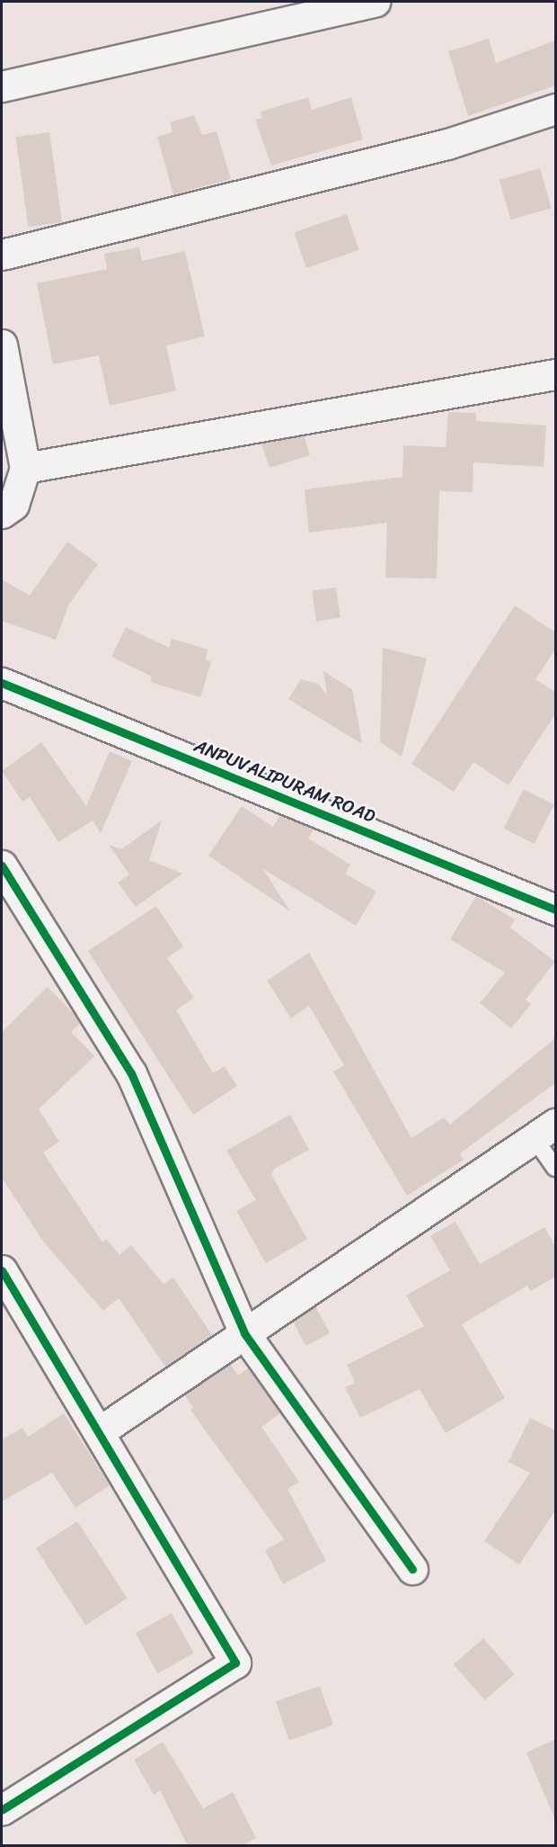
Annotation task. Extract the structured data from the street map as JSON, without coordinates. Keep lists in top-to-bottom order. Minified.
{"streets":{"street":["ANPUVALIPURAM ROAD"]}}
